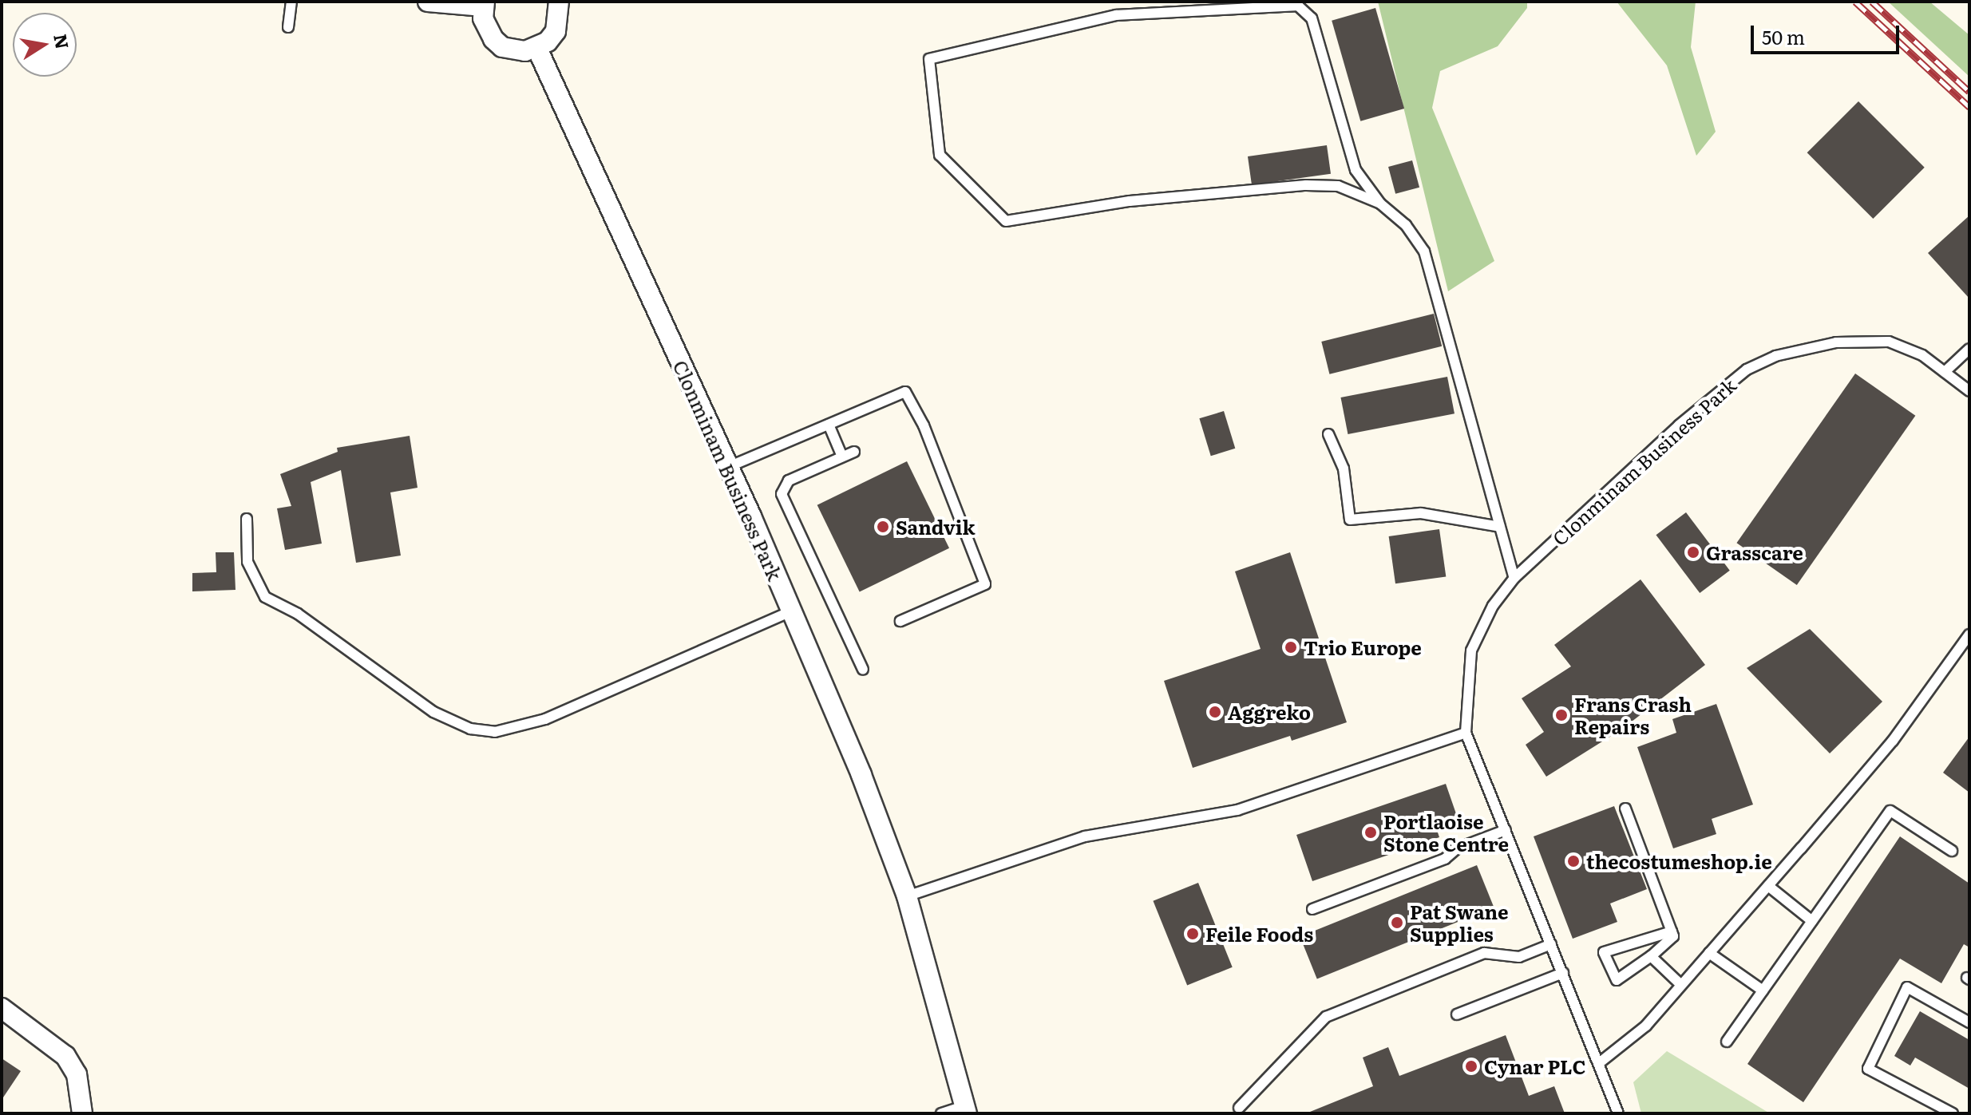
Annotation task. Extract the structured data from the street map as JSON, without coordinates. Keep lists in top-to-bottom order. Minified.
{"streets":{"street":["Clonminam Business Park"]},"places":["Sandvik","Grasscare","Trio Europe","Aggreko","Frans Crash Repairs","Portlaoise Stone Centre","thecostumeshop.ie","Pat Swane Supplies","Feile Foods","Cynar PLC"],"scale_bar":"50 m","north":"right"}
